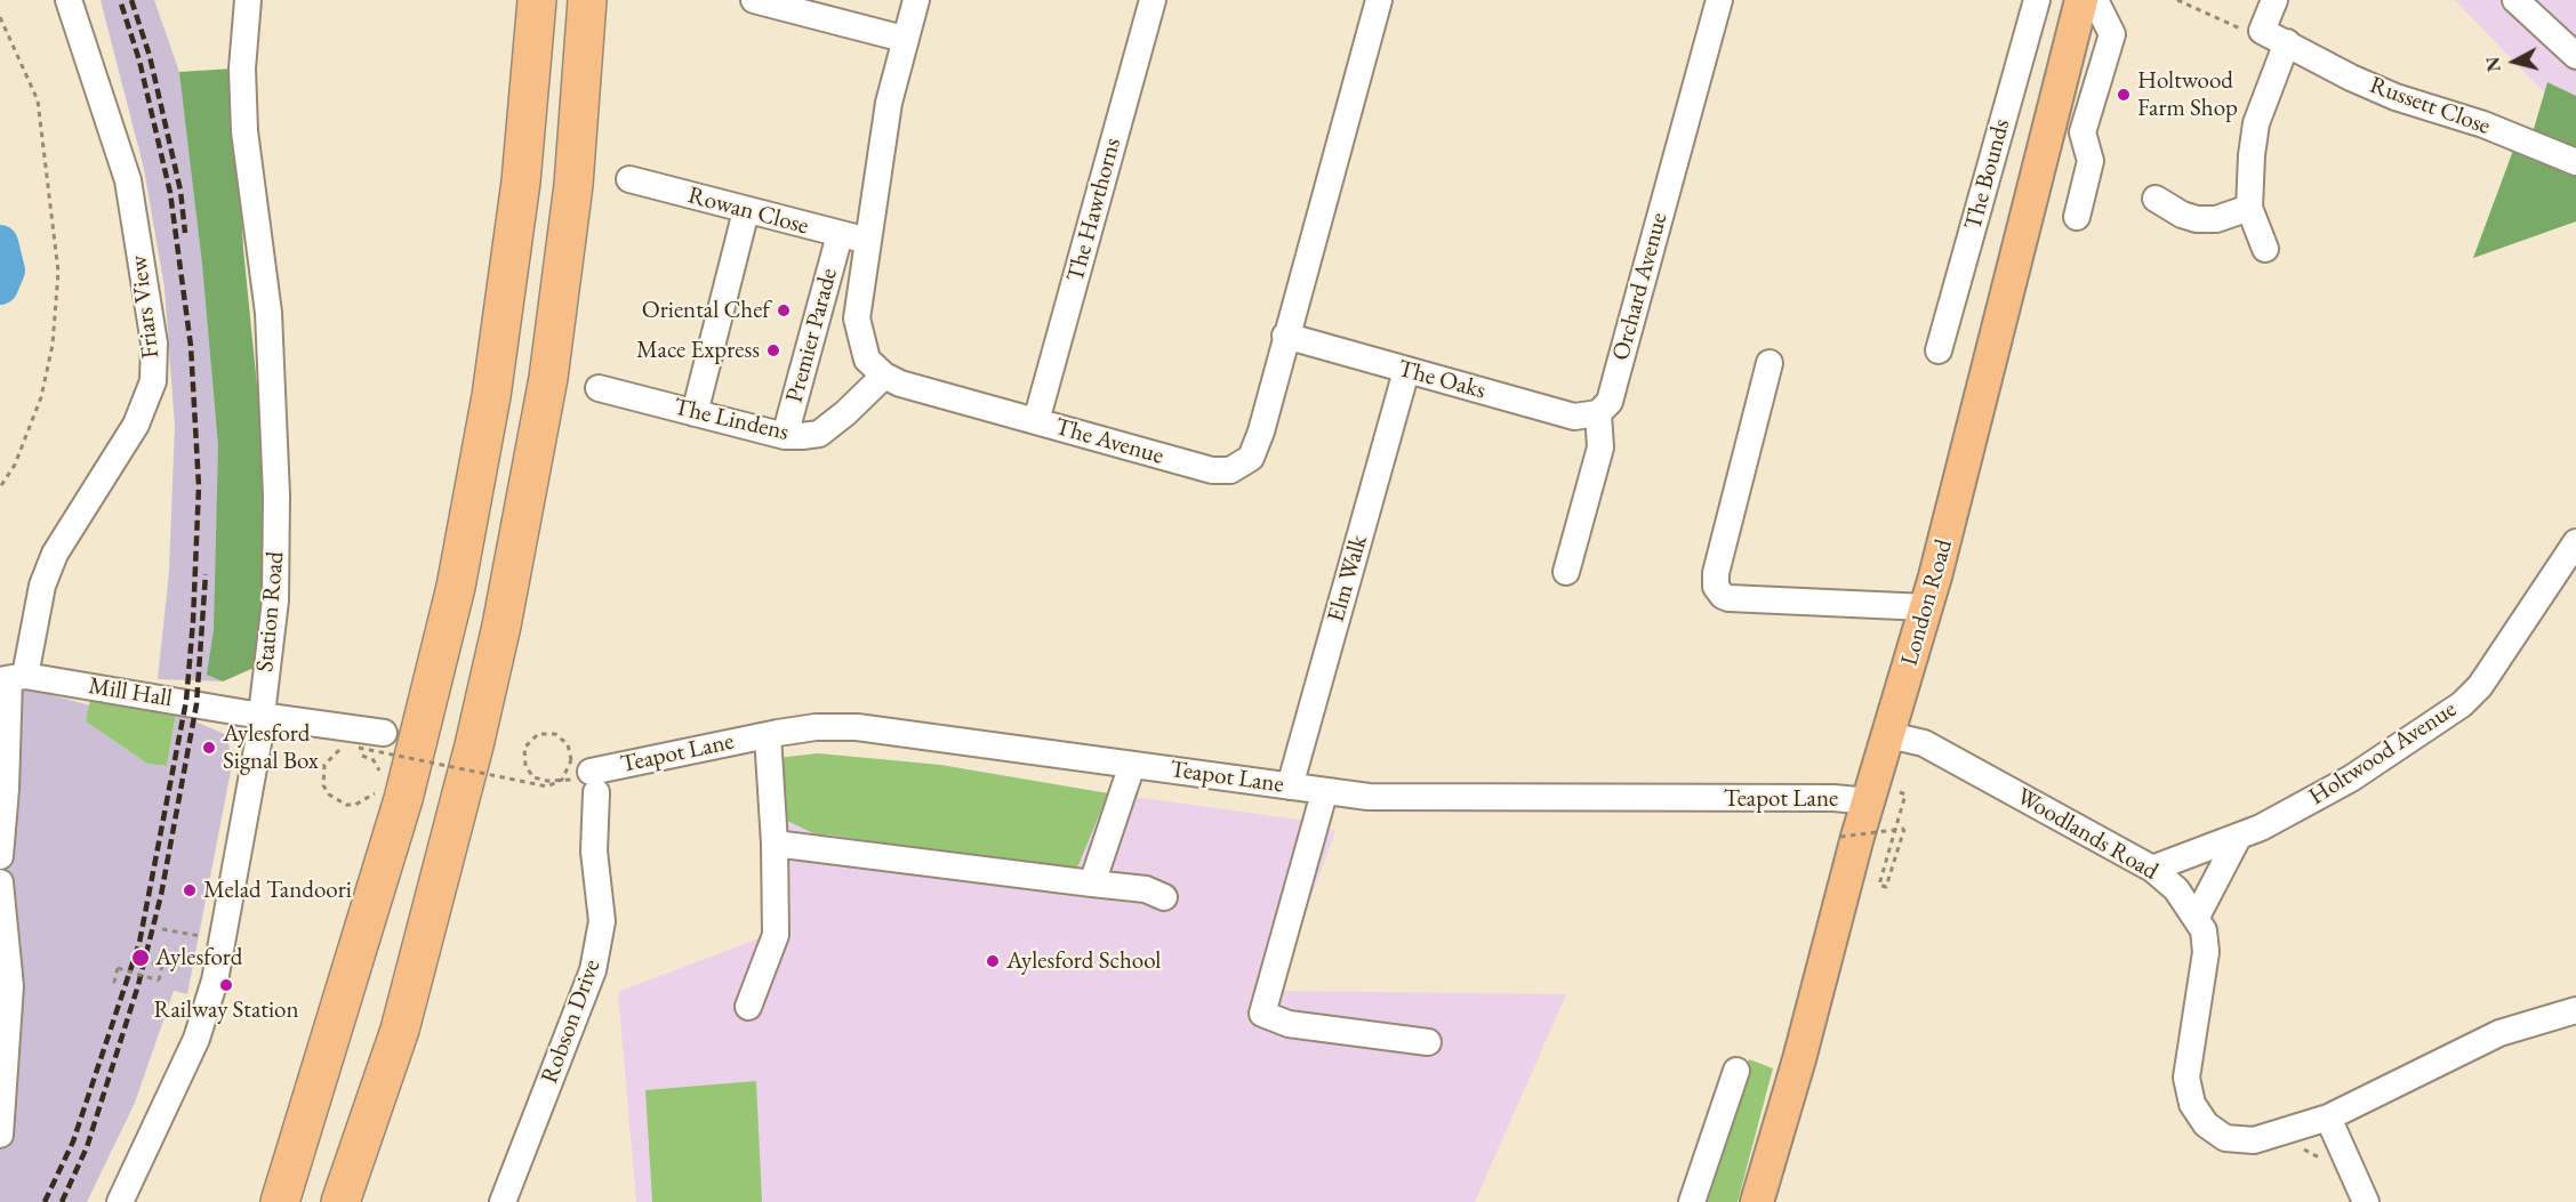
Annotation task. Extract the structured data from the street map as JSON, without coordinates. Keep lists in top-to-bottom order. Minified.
{"streets":{"main road":["London Road"],"street":["Russett Close","The Bounds","The Hawthorns","Rowan Close","Orchard Avenue","Friars View","Premier Parade","The Oaks","The Lindens","The Avenue","Elm Walk","Station Road","Mill Hall","Teapot Lane","Holtwood Avenue","Woodlands Road","Robson Drive"]},"crossings":[["The Hawthorns","The Avenue"],["Rowan Close","Premier Parade"],["Orchard Avenue","The Oaks"],["Friars View","Mill Hall"],["Premier Parade","The Lindens"],["The Oaks","The Avenue"],["The Oaks","Elm Walk"],["The Lindens","The Avenue"],["Elm Walk","Teapot Lane"],["London Road","Teapot Lane"],["London Road","Woodlands Road"],["Station Road","Mill Hall"],["Teapot Lane","Robson Drive"],["Holtwood Avenue","Woodlands Road"]],"places":["Holtwood Farm Shop","Oriental Chef","Mace Express","Aylesford Signal Box","Melad Tandoori","Aylesford","Aylesford School","Railway Station"],"north":"left"}
